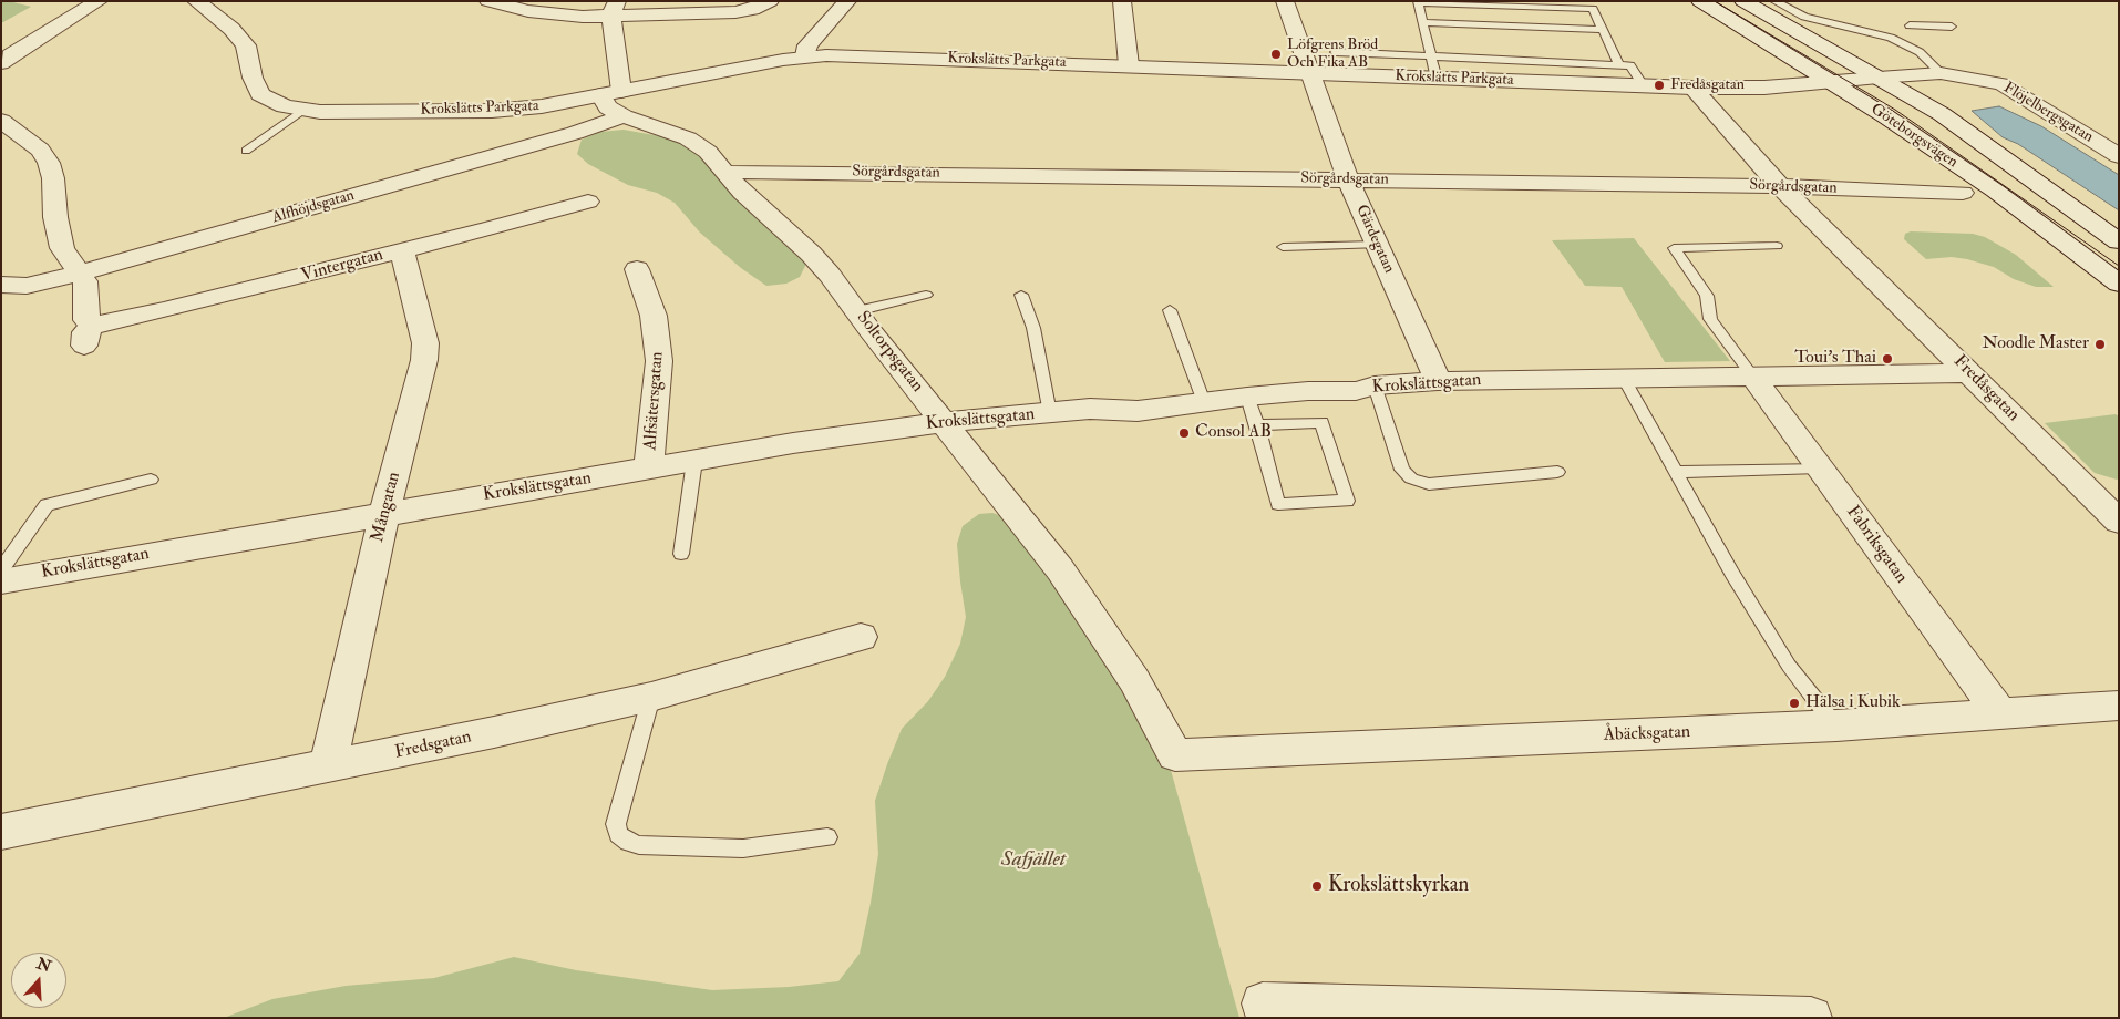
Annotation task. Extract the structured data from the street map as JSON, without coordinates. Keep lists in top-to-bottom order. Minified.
{"streets":{"street":["Krokslätts Parkgata","Flöjelbergsgatan","Göteborgsvägen","Sörgårdsgatan","Alfhöjdsgatan","Gärdegatan","Vintergatan","Soltorpsgatan","Krokslättsgatan","Fredåsgatan","Alfsätersgatan","Mångatan","Fabriksgatan","Åbäcksgatan","Fredsgatan"]},"crossings":[["Krokslätts Parkgata","Flöjelbergsgatan"],["Krokslätts Parkgata","Göteborgsvägen"],["Krokslätts Parkgata","Alfhöjdsgatan"],["Krokslätts Parkgata","Gärdegatan"],["Krokslätts Parkgata","Soltorpsgatan"],["Krokslätts Parkgata","Fredåsgatan"],["Flöjelbergsgatan","Göteborgsvägen"],["Sörgårdsgatan","Gärdegatan"],["Sörgårdsgatan","Soltorpsgatan"],["Sörgårdsgatan","Fredåsgatan"],["Alfhöjdsgatan","Soltorpsgatan"],["Gärdegatan","Krokslättsgatan"],["Vintergatan","Mångatan"],["Soltorpsgatan","Krokslättsgatan"],["Soltorpsgatan","Åbäcksgatan"],["Krokslättsgatan","Fredåsgatan"],["Krokslättsgatan","Alfsätersgatan"],["Krokslättsgatan","Mångatan"],["Krokslättsgatan","Fabriksgatan"],["Mångatan","Fredsgatan"],["Fabriksgatan","Åbäcksgatan"]],"parks":["Safjället"],"places":["Löfgrens Bröd Och Fika AB","Fredåsgatan","Noodle Master","Toui's Thai","Consol AB","Hälsa i Kubik","Krokslättskyrkan"],"north":"top"}
